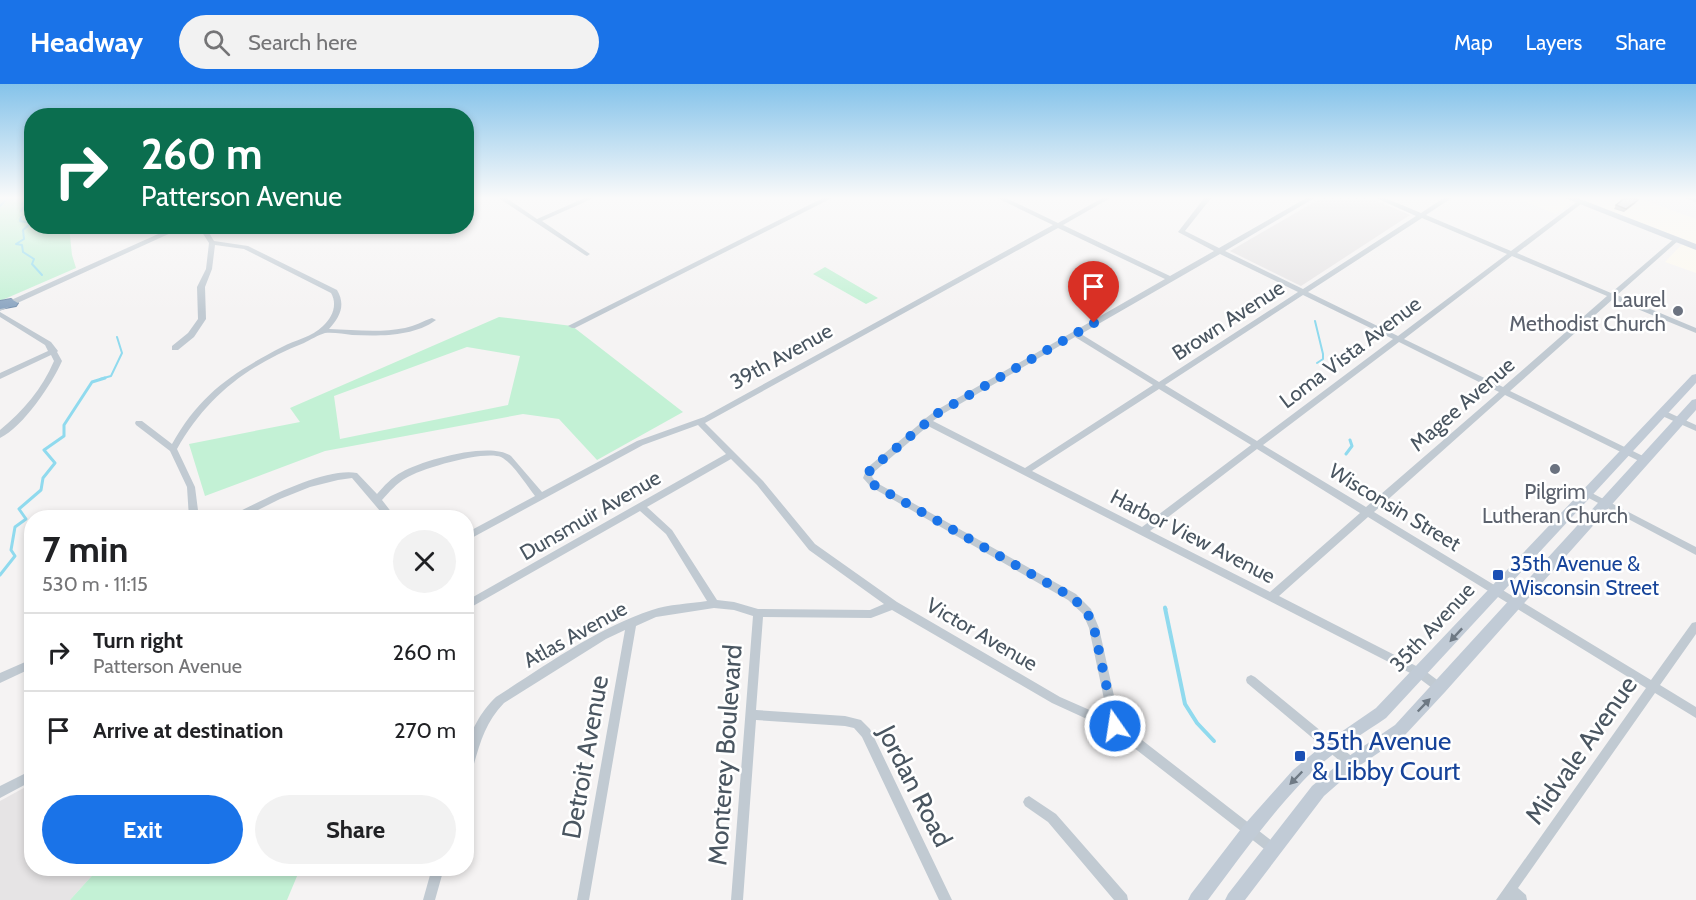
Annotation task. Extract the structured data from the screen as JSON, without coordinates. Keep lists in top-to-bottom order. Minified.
{"streets":{"main road":["35th Avenue"],"street":["Brown Avenue","Loma Vista Avenue","39th Avenue","Magee Avenue","Wisconsin Street","Dunsmuir Avenue","Harbor View Avenue","Atlas Avenue","Victor Avenue","Midvale Avenue","Monterey Boulevard","Detroit Avenue","Jordan Road"]},"crossings":[["Brown Avenue","Wisconsin Street"],["Brown Avenue","Harbor View Avenue"],["Loma Vista Avenue","Wisconsin Street"],["Loma Vista Avenue","Harbor View Avenue"],["39th Avenue","Victor Avenue"],["Magee Avenue","Wisconsin Street"],["Magee Avenue","Harbor View Avenue"],["Wisconsin Street","35th Avenue"],["Wisconsin Street","Midvale Avenue"],["Dunsmuir Avenue","Victor Avenue"],["Harbor View Avenue","35th Avenue"],["35th Avenue","Victor Avenue"],["Atlas Avenue","Victor Avenue"],["Atlas Avenue","Monterey Boulevard"],["Atlas Avenue","Detroit Avenue"],["Monterey Boulevard","Jordan Road"]],"places":{"other":["Laurel Methodist Church","Pilgrim Lutheran Church"],"transit":["35th Avenue & Wisconsin Street","35th Avenue & Libby Court"]},"page":{"header":"Headway","search":"Search here","nav":["Map","Layers","Share"],"turn":["260 m","Patterson Avenue"],"heading":["7 min","530 m · 11:15"],"list":[{"name":"Turn right","note":"Patterson Avenue","value":"260 m"},{"name":"Arrive at destination","value":"270 m"}],"buttons":["Exit","Share"]}}
